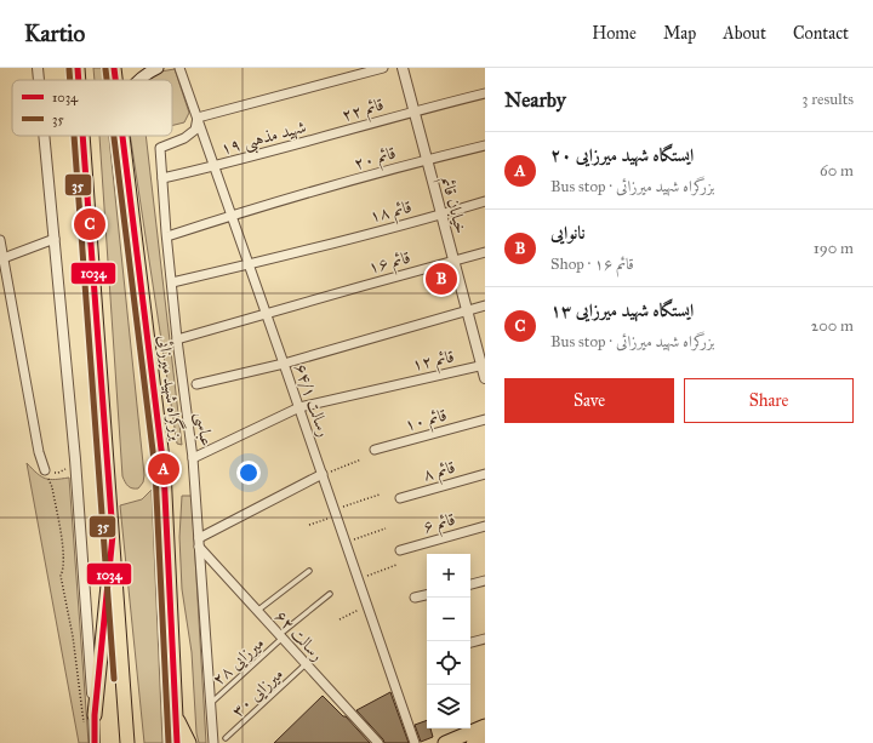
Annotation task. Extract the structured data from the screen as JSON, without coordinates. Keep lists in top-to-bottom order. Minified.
{"streets":{"highway":["بزرگراه شهید میرزائی"],"street":["قائم ۲۲","شهید مذهبی ۱۹","قائم ۲۰","خیابان قائم","قائم ۱۸","قائم ۱۶","قائم ۱۲","رسالت ۶۴/۱","قائم ۱۰","عباسی","قائم ۸","قائم ۶","رسالت ۶۲"],"lane":["میرزایی ۲۸","میرزایی ۳۰"]},"crossings":[["قائم ۲۲","شهید مذهبی ۱۹"],["قائم ۲۲","خیابان قائم"],["شهید مذهبی ۱۹","رسالت ۶۴/۱"],["شهید مذهبی ۱۹","عباسی"],["قائم ۲۰","خیابان قائم"],["قائم ۲۰","رسالت ۶۴/۱"],["خیابان قائم","قائم ۱۸"],["خیابان قائم","قائم ۱۶"],["خیابان قائم","قائم ۱۲"],["قائم ۱۸","رسالت ۶۴/۱"],["قائم ۱۸","عباسی"],["قائم ۱۶","رسالت ۶۴/۱"],["قائم ۱۶","عباسی"],["قائم ۱۲","رسالت ۶۴/۱"],["قائم ۱۲","عباسی"],["رسالت ۶۴/۱","عباسی"],["عباسی","رسالت ۶۲"],["عباسی","میرزایی ۲۸"],["رسالت ۶۲","میرزایی ۲۸"],["رسالت ۶۲","میرزایی ۳۰"]],"lines":["transit line 1034","transit line 35"],"legend":["1034","35"],"page":{"header":"Kartio","nav":["Home","Map","About","Contact"],"heading":["Nearby","3 results"],"list":[{"mark":"A","name":"ایستگاه شهید میرزایی ۲۰","note":"Bus stop · بزرگراه شهید میرزائی","value":"60 m"},{"mark":"B","name":"نانوایی","note":"Shop · قائم ۱۶","value":"190 m"},{"mark":"C","name":"ایستگاه شهید میرزایی ۱۳","note":"Bus stop · بزرگراه شهید میرزائی","value":"200 m"}],"pins":["C","B","A"],"buttons":["Save","Share"],"map_buttons":["+","−"]}}
